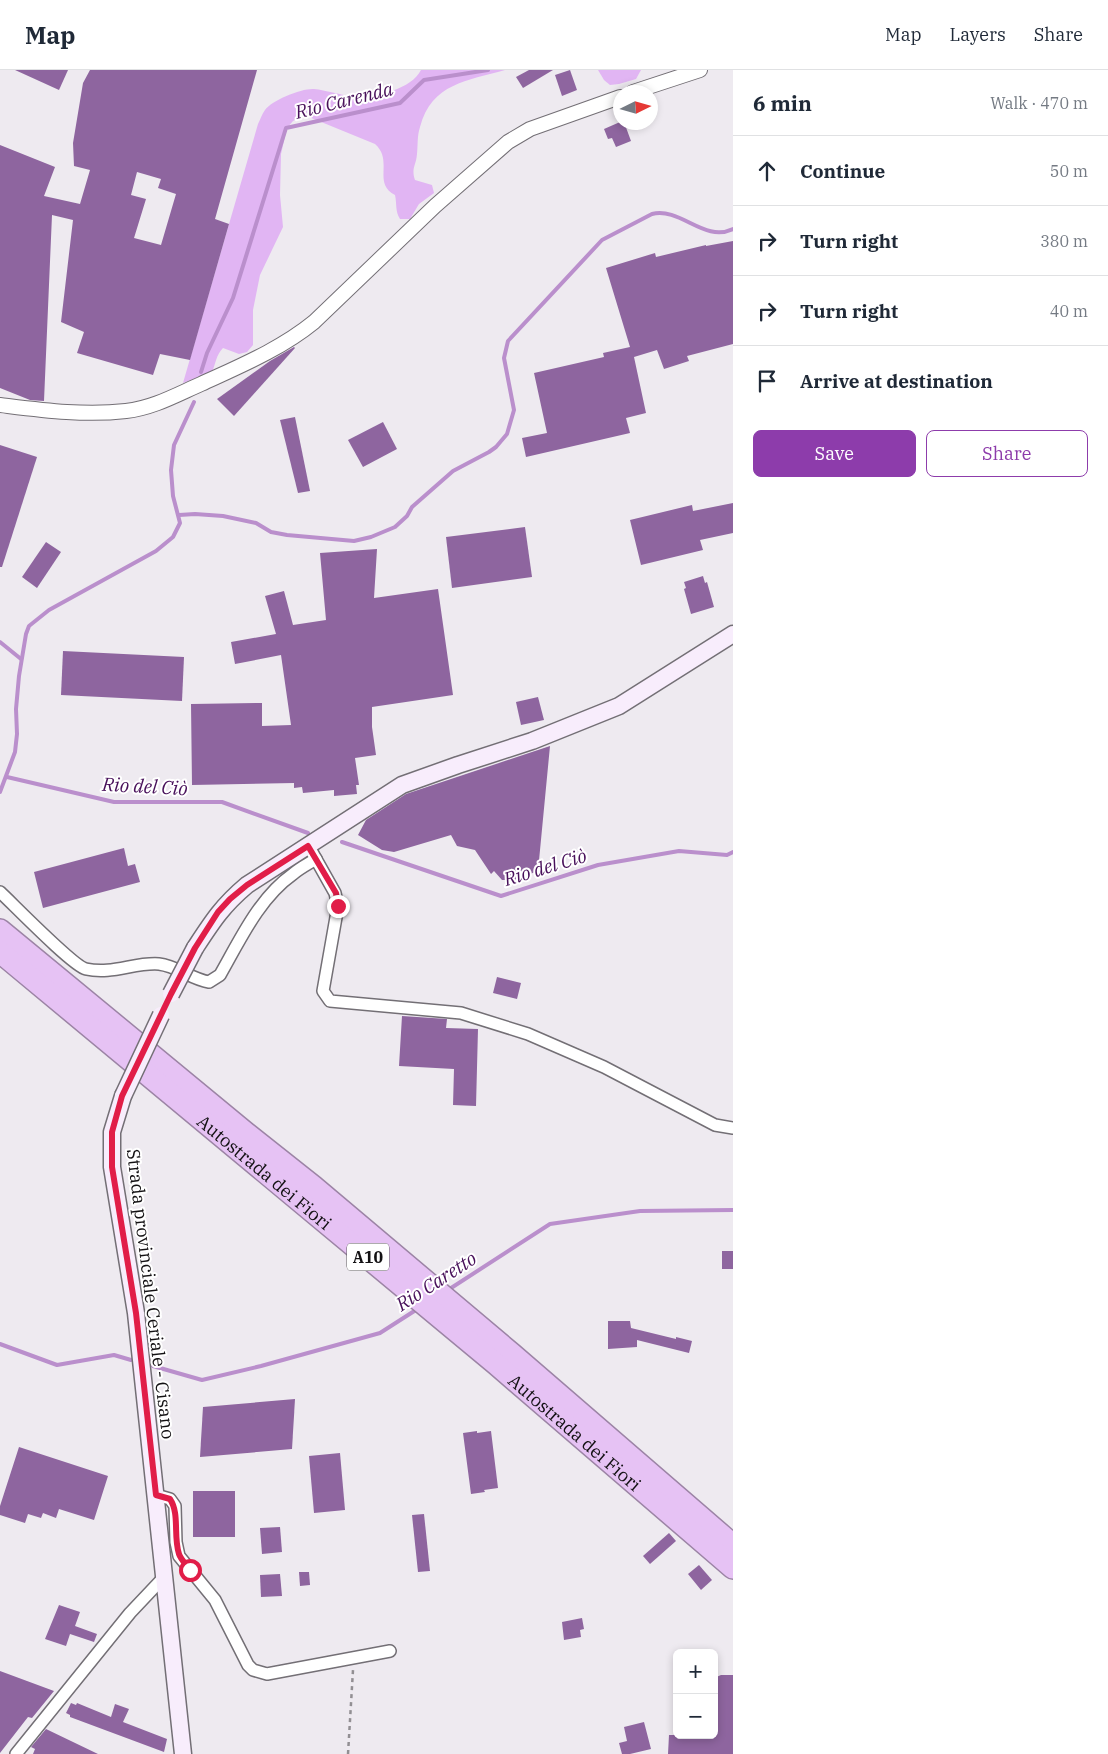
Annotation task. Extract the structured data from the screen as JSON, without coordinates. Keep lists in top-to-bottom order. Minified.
{"streets":{"highway":["Autostrada dei Fiori","A10"],"main road":["Strada provinciale Ceriale - Cisano"]},"water":["Rio Carenda","Rio del Ciò","Rio Caretto"],"north":"right","page":{"header":"Map","nav":["Map","Layers","Share"],"heading":["6 min","Walk · 470 m"],"list":[["Continue","50 m"],["Turn right","380 m"],["Turn right","40 m"],"Arrive at destination"],"buttons":["Save","Share"],"map_buttons":["+","−"]}}
